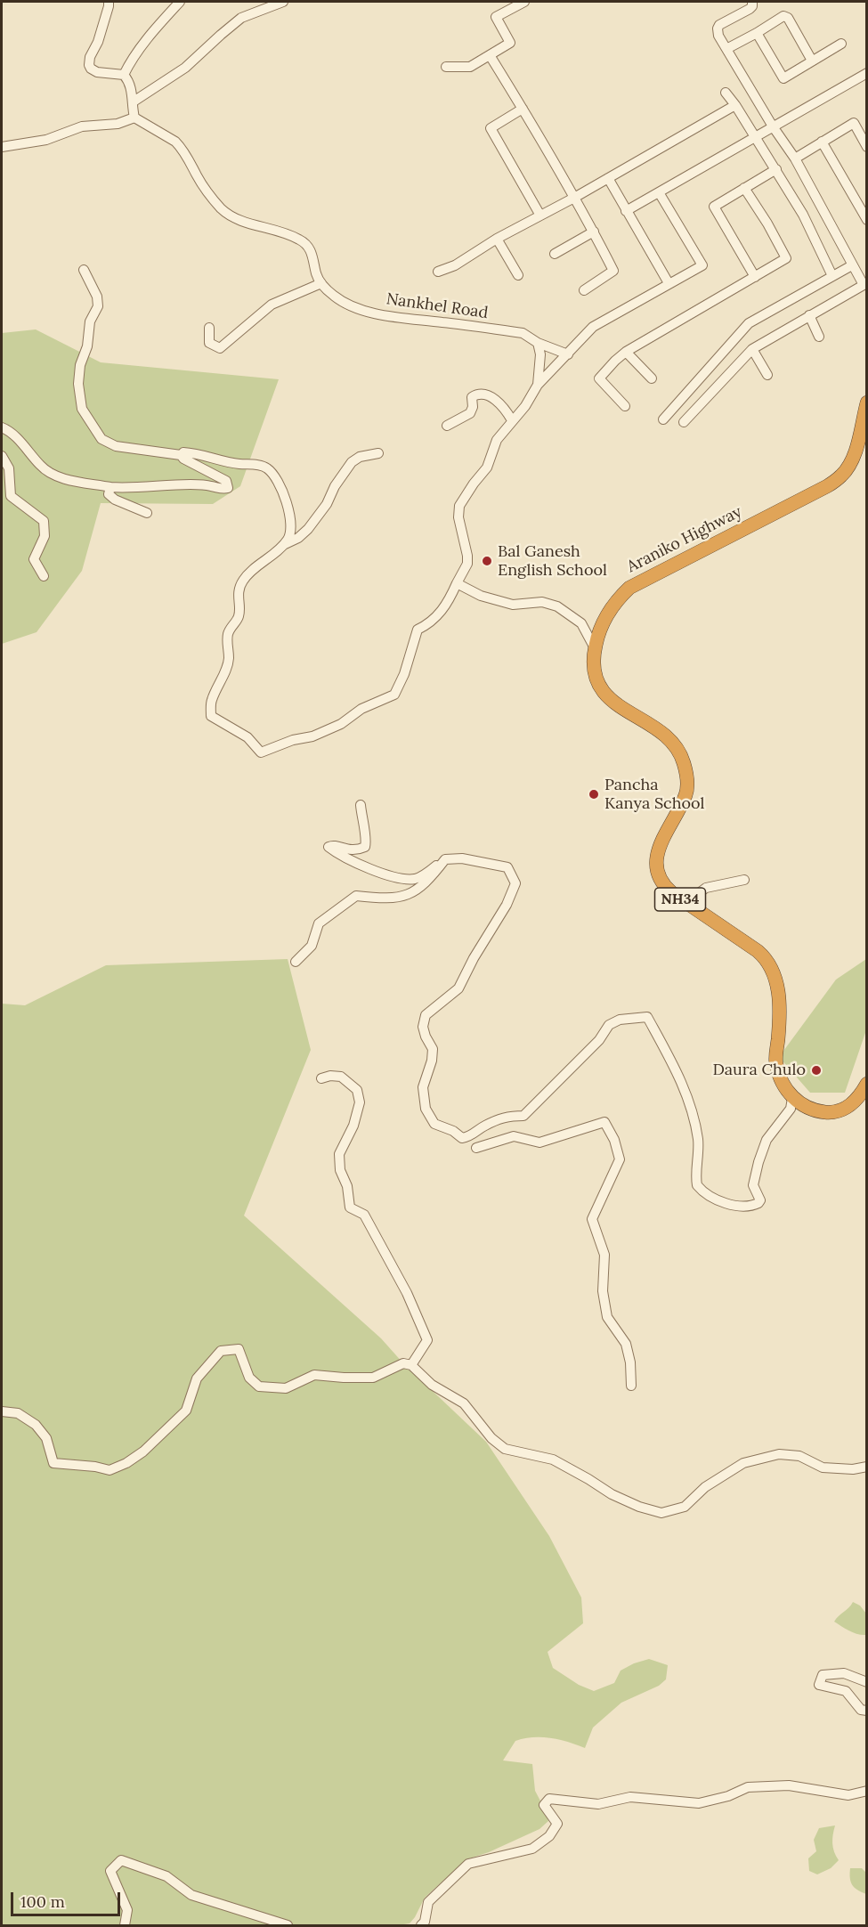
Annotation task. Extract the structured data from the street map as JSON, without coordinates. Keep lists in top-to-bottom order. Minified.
{"streets":{"highway":["Araniko Highway","NH34"],"street":["Nankhel Road"]},"places":["Bal Ganesh English School","Pancha Kanya School","Daura Chulo"],"scale_bar":"100 m"}
